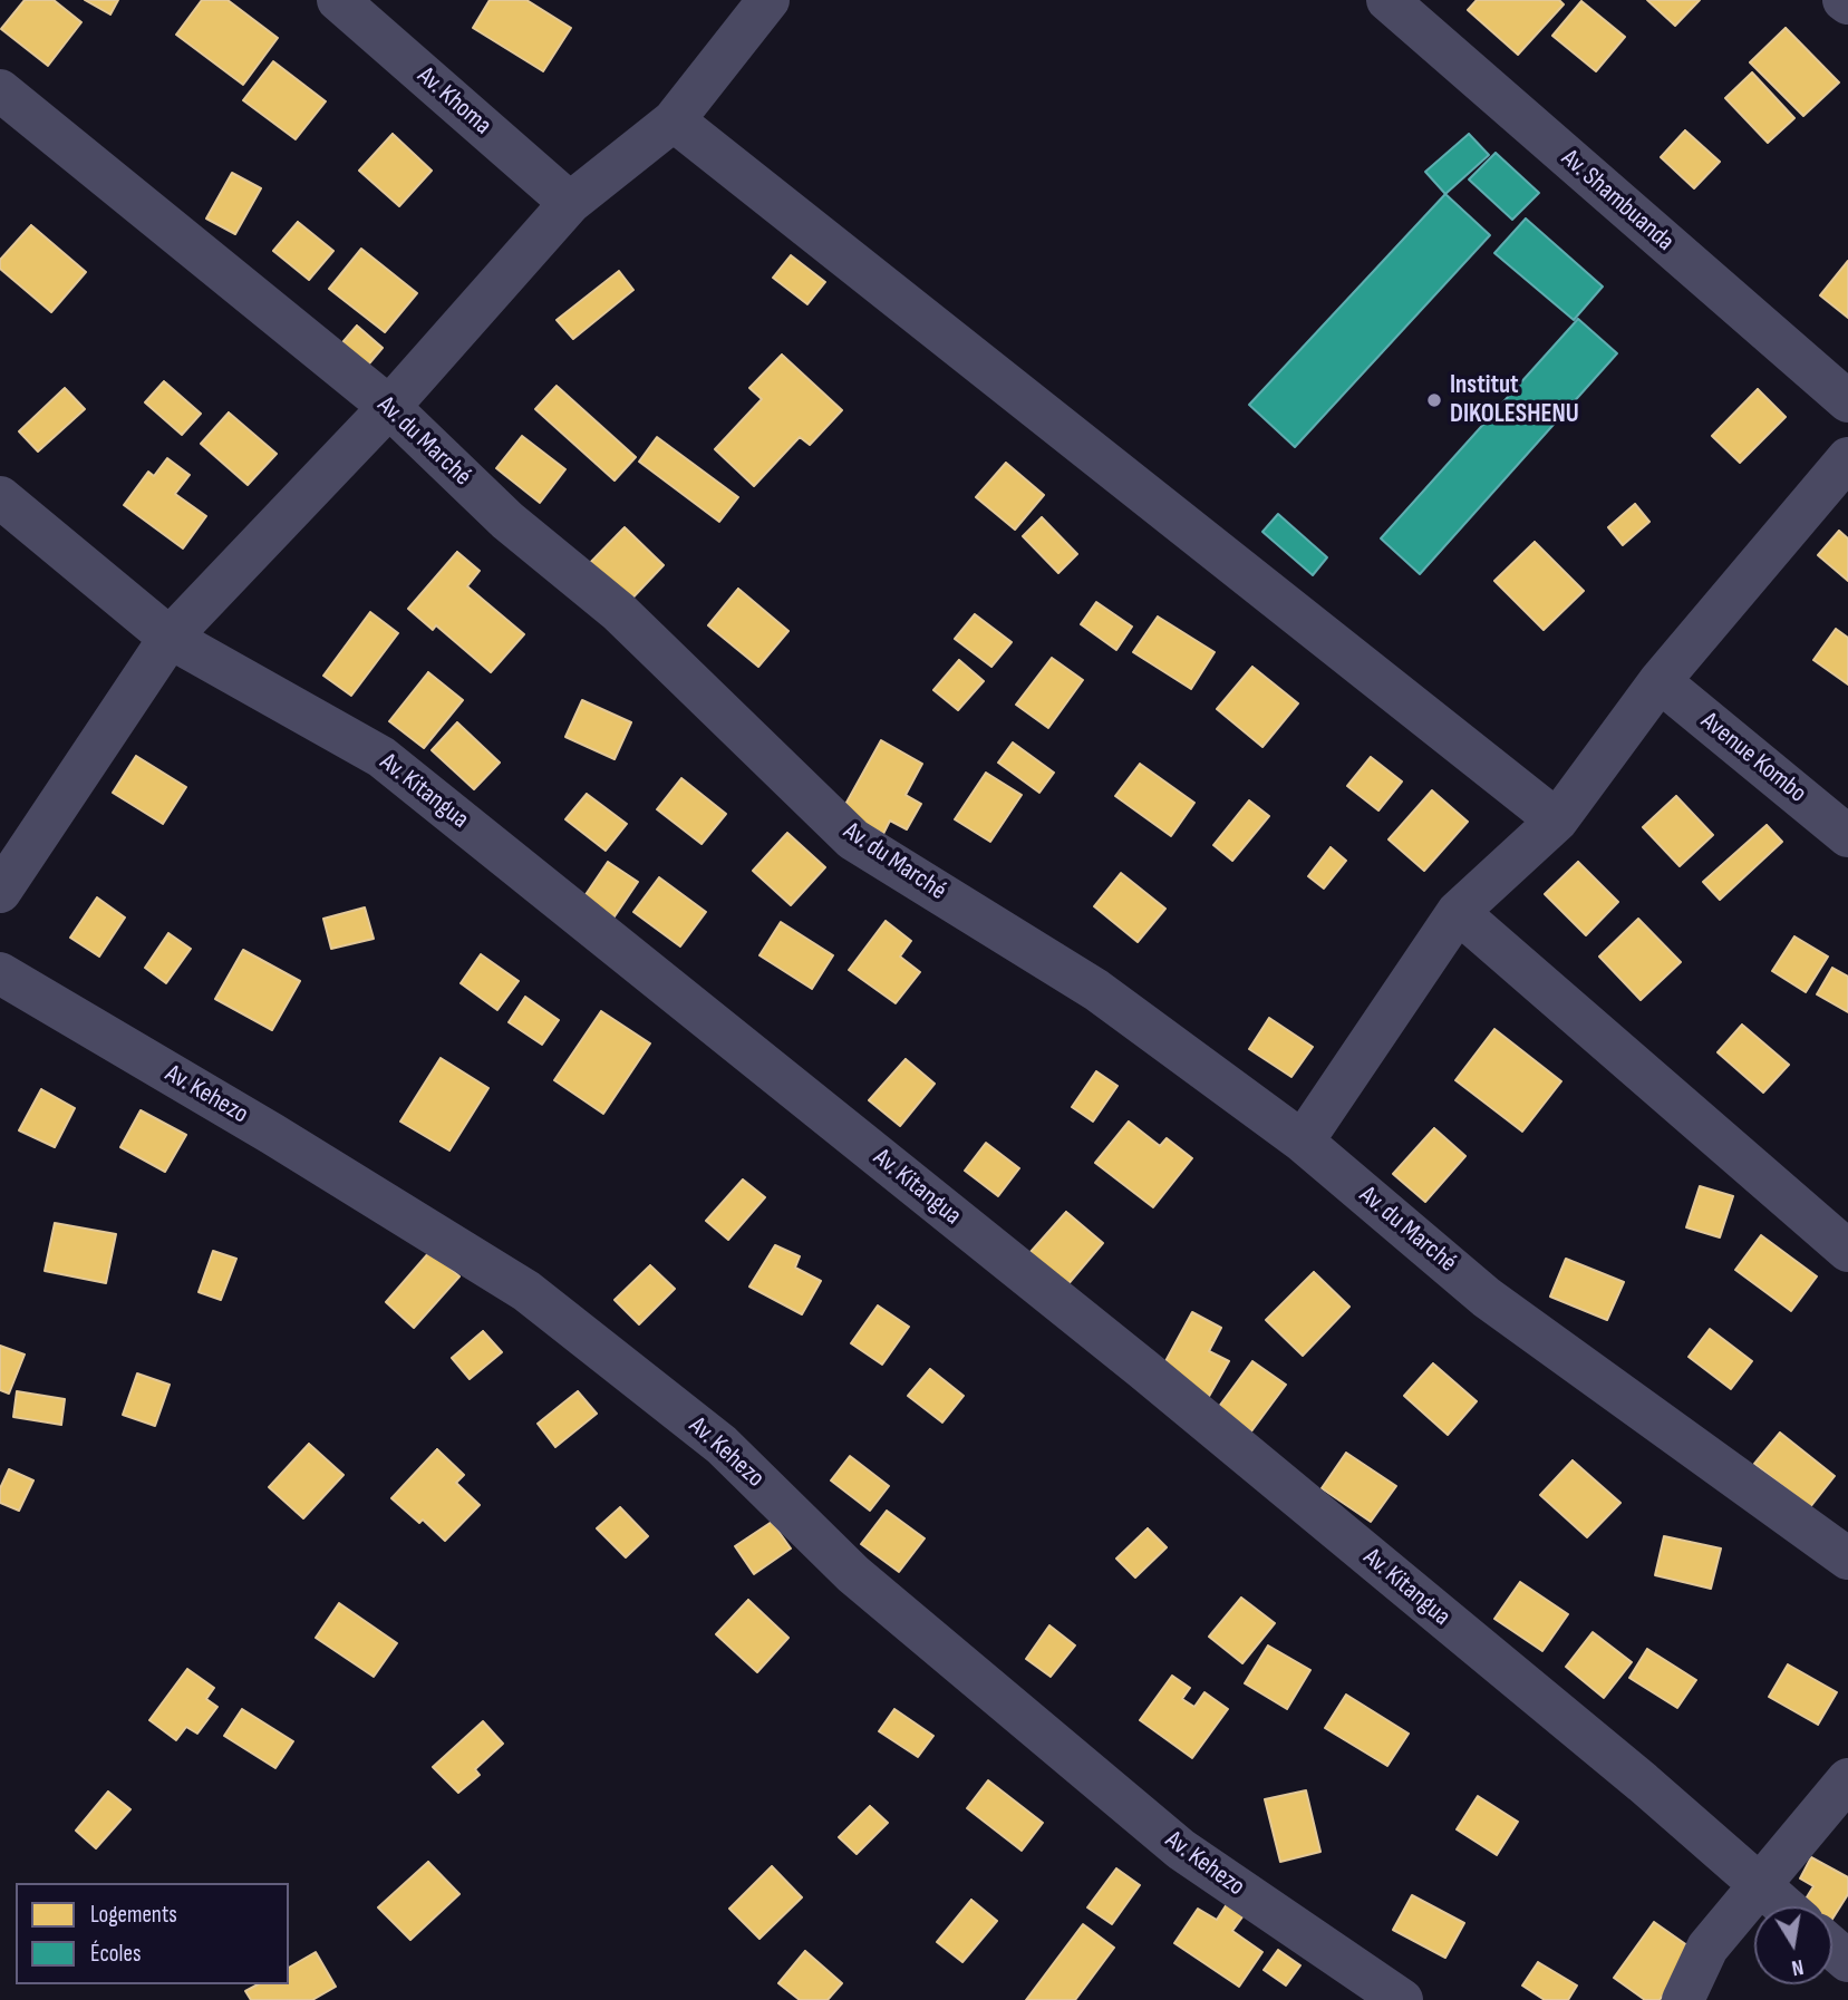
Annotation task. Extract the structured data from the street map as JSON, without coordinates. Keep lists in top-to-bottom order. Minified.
{"streets":{"street":["Av. Khoma","Av. Shambuanda","Av. du Marché","Avenue Kombo","Av. Kitangua","Av. Kehezo"]},"places":["Institut DIKOLESHENU"],"legend":["Logements","Écoles"],"north":"bottom"}
